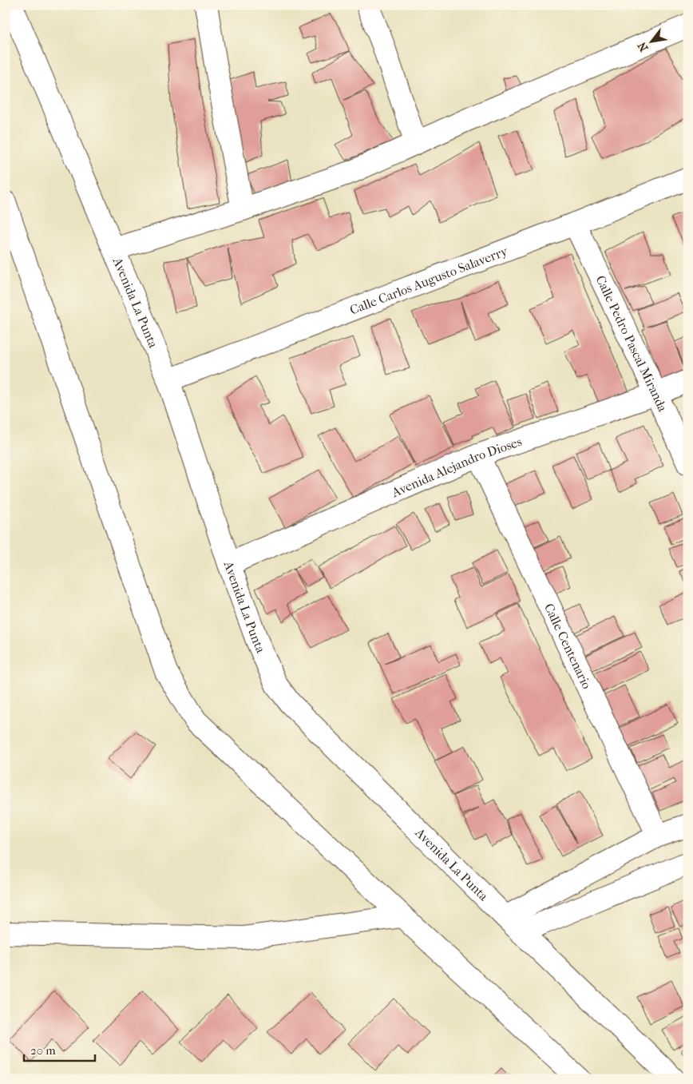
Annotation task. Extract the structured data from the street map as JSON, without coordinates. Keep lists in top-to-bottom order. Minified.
{"streets":{"street":["Calle Carlos Augusto Salaverry","Avenida La Punta","Calle Pedro Pascal Miranda","Avenida Alejandro Dioses","Calle Centenario"]},"crossings":[["Calle Carlos Augusto Salaverry","Avenida La Punta"],["Calle Carlos Augusto Salaverry","Calle Pedro Pascal Miranda"],["Avenida La Punta","Avenida Alejandro Dioses"],["Calle Pedro Pascal Miranda","Avenida Alejandro Dioses"],["Avenida Alejandro Dioses","Calle Centenario"]],"scale_bar":"20 m","north":"bottom left"}
